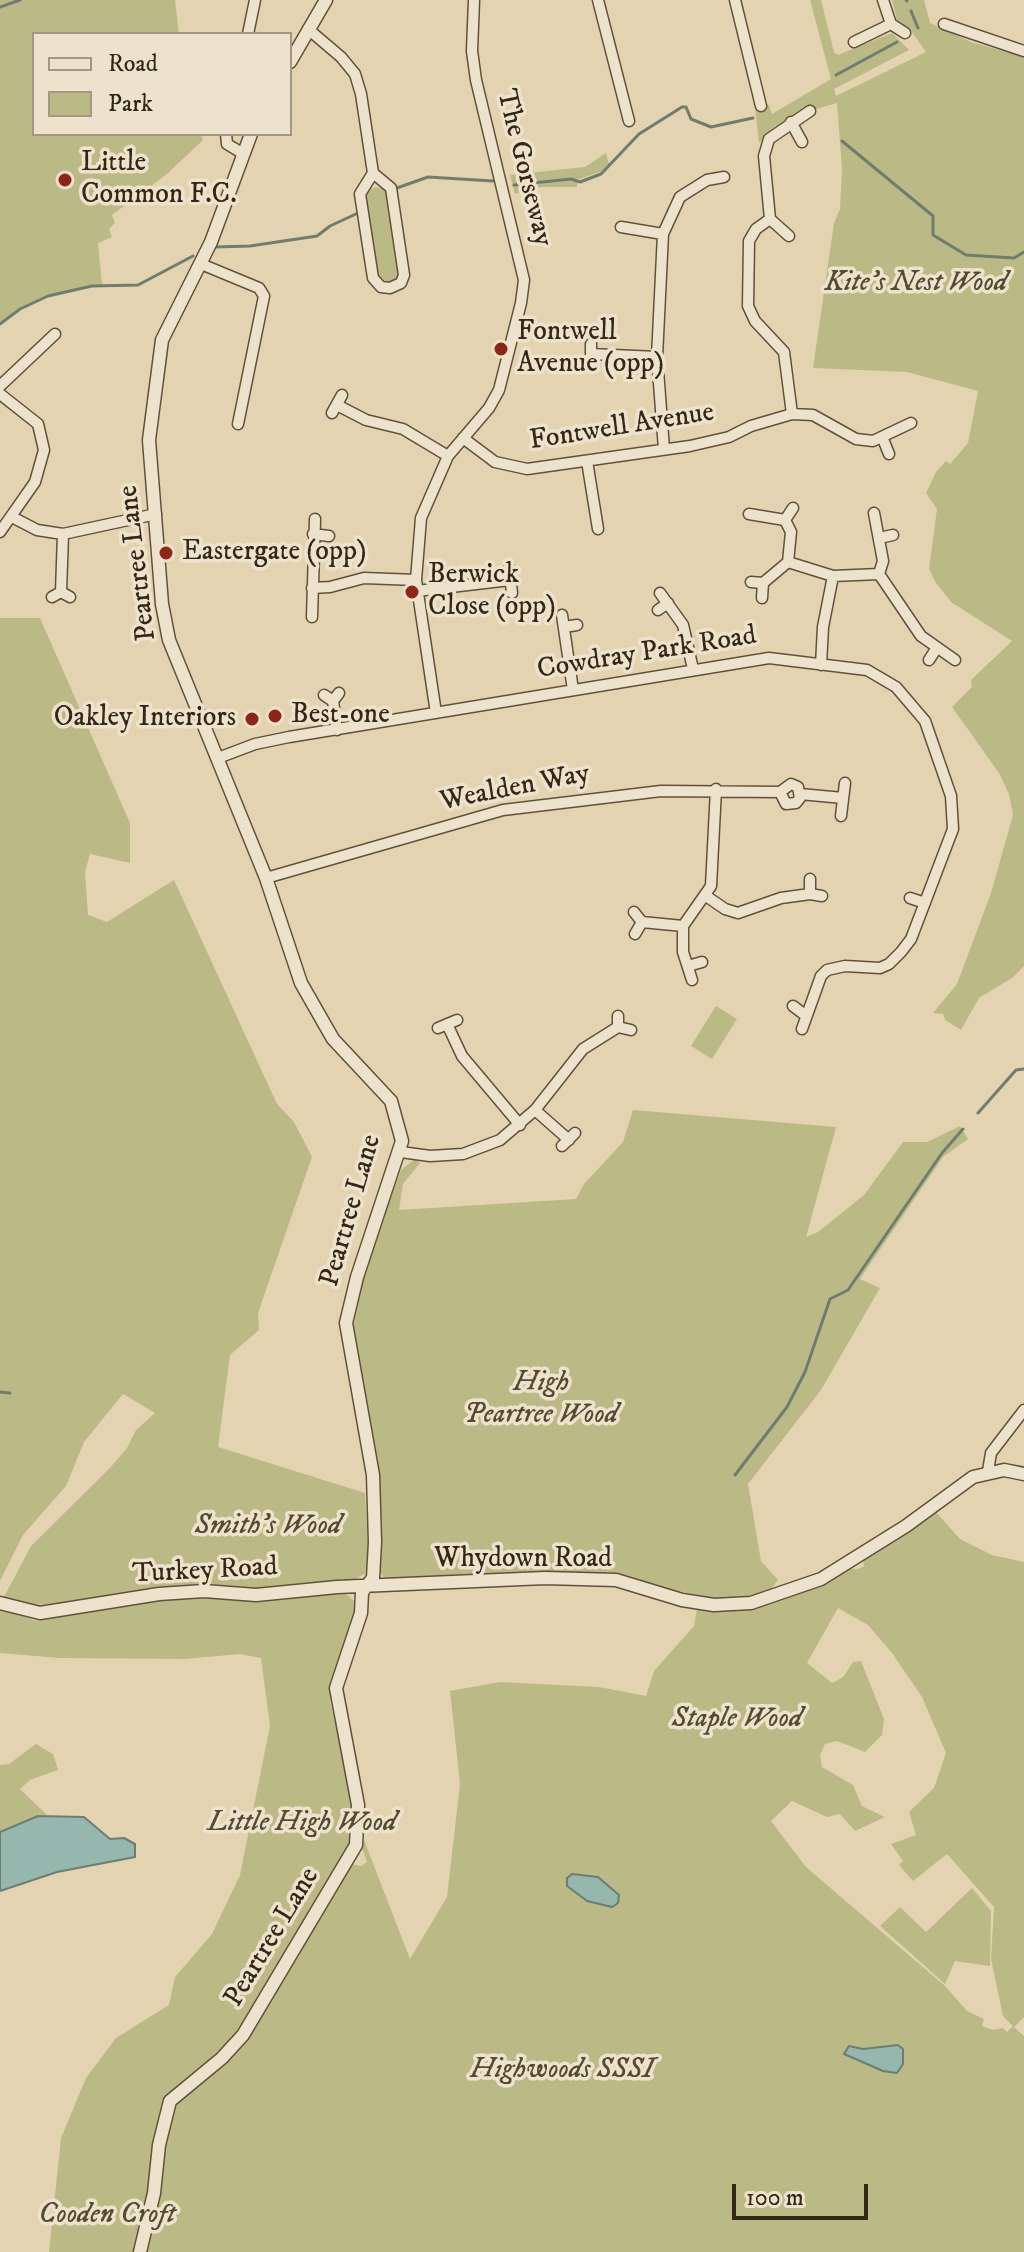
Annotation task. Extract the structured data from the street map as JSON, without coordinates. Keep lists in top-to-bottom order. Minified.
{"streets":{"street":["The Gorseway","Fontwell Avenue","Peartree Lane","Cowdray Park Road","Wealden Way","Whydown Road","Turkey Road"]},"crossings":[["The Gorseway","Fontwell Avenue"],["The Gorseway","Cowdray Park Road"],["Peartree Lane","Cowdray Park Road"],["Peartree Lane","Wealden Way"],["Peartree Lane","Whydown Road"],["Peartree Lane","Turkey Road"],["Whydown Road","Turkey Road"]],"parks":["Kite's Nest Wood","High Peartree Wood","Smith's Wood","Staple Wood","Little High Wood","Highwoods SSSI","Cooden Croft"],"places":["Little Common F.C.","Fontwell Avenue (opp)","Eastergate (opp)","Berwick Close (opp)","Best-one","Oakley Interiors"],"legend":["Road","Park"],"scale_bar":"100 m"}
